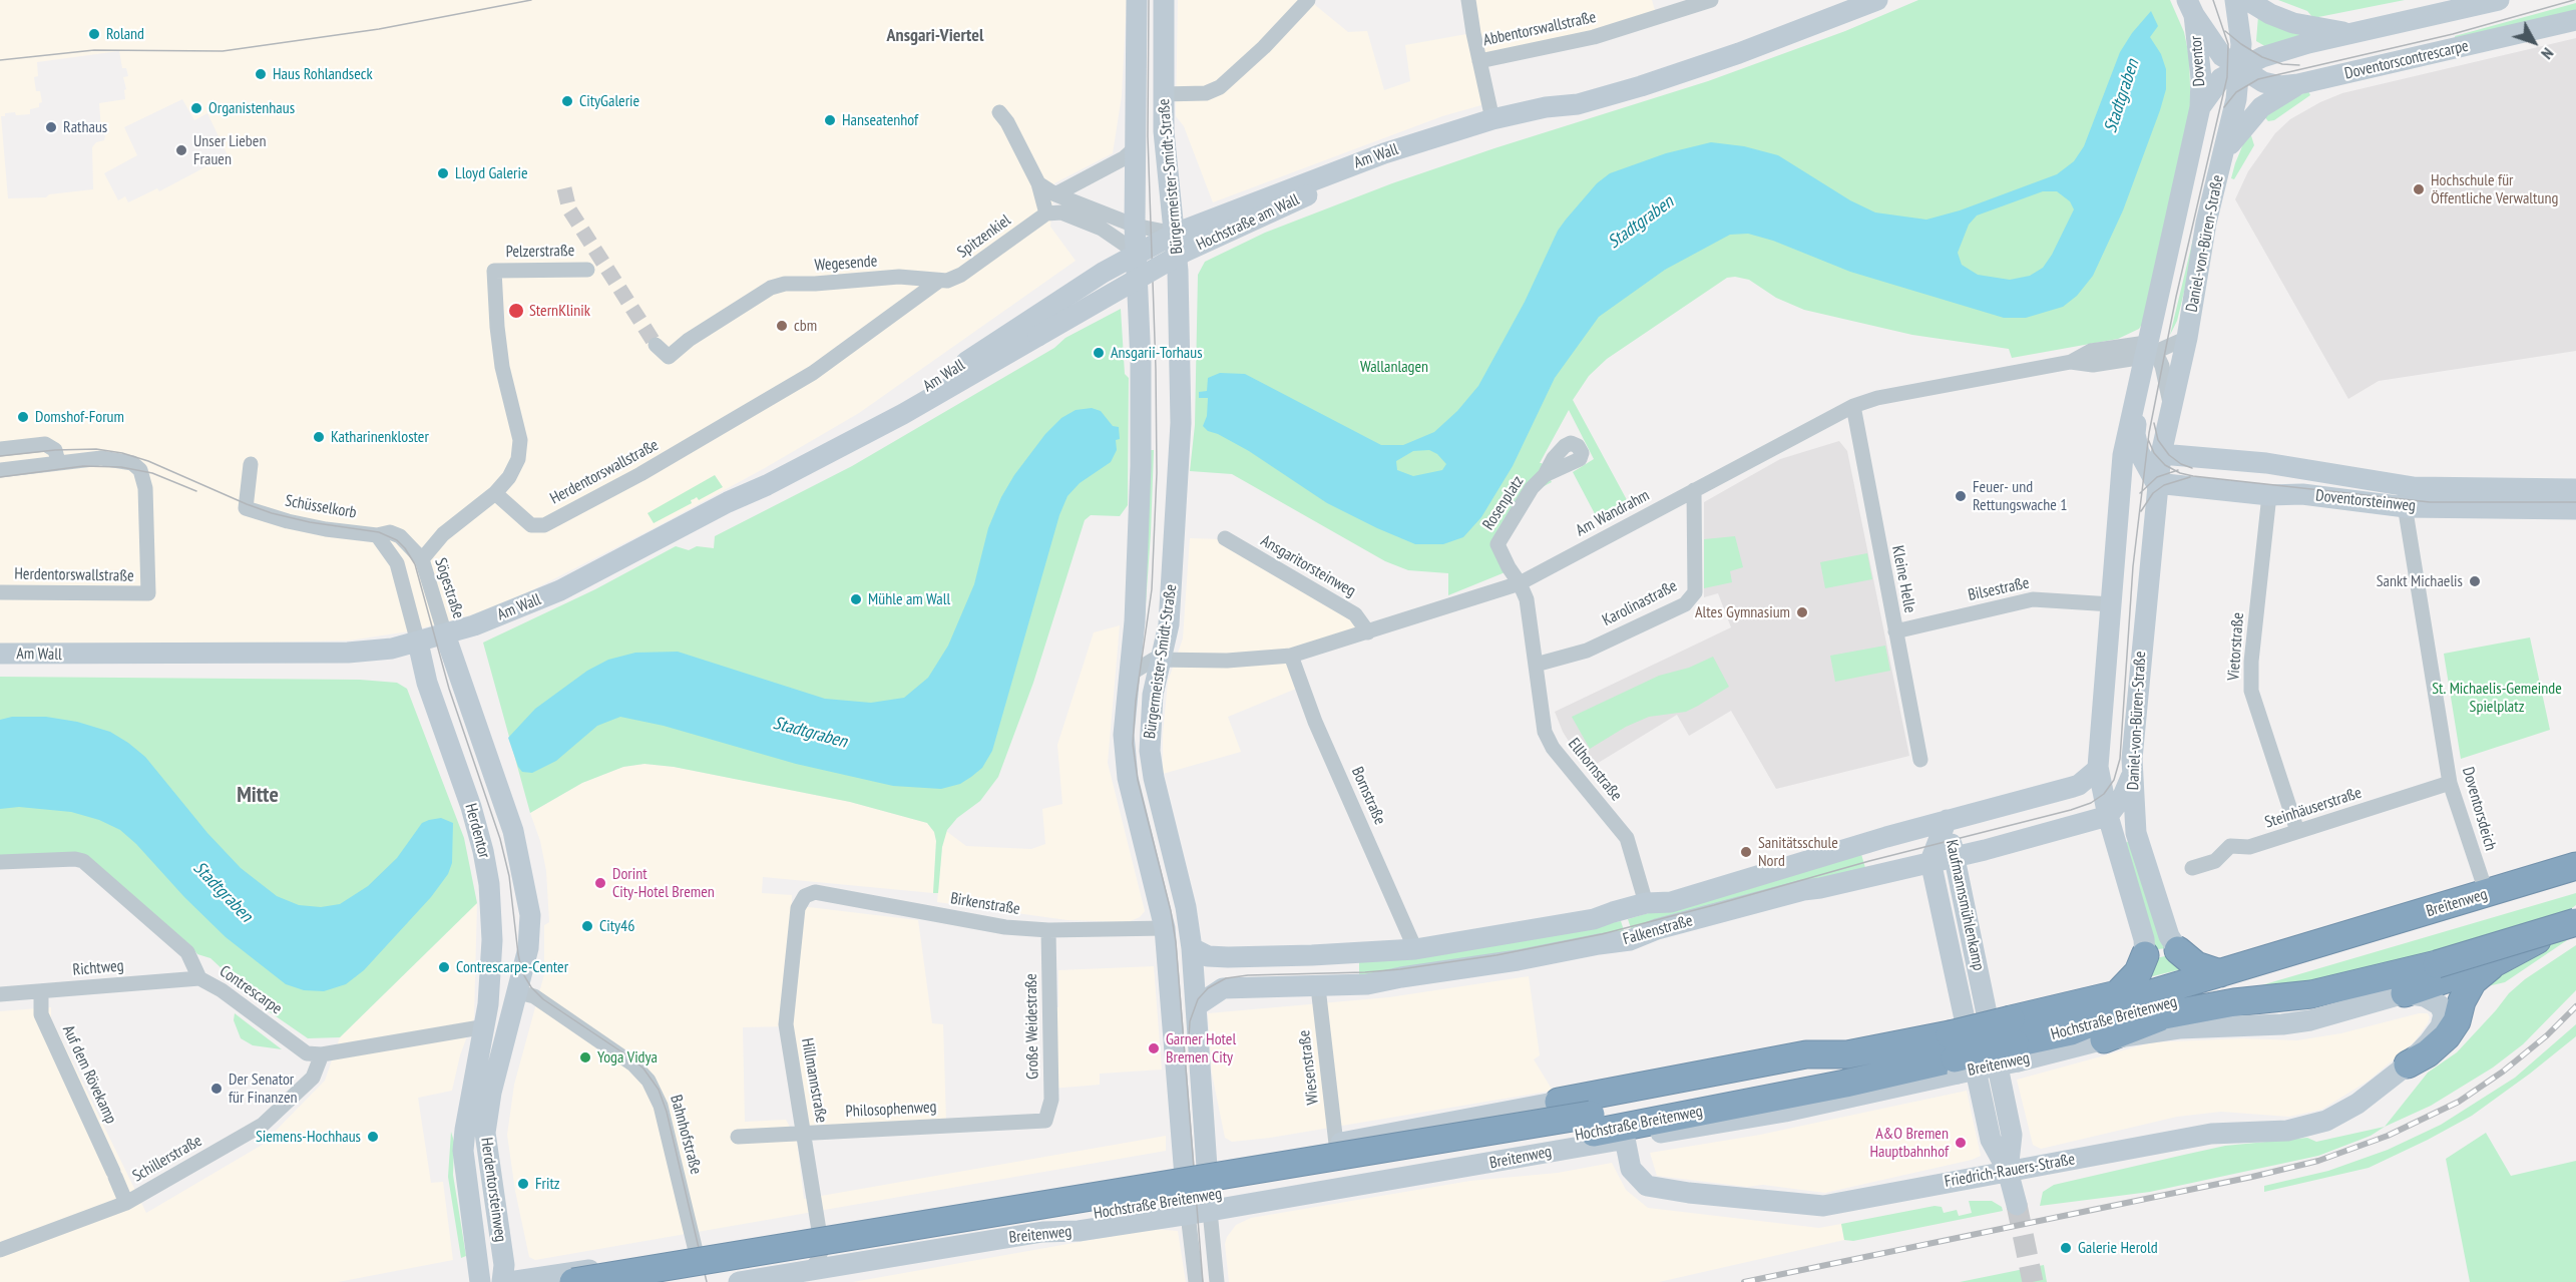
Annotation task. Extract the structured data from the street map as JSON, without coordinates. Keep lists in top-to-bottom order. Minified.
{"streets":{"highway":["Breitenweg","Hochstraße Breitenweg"],"main road":["Doventorscontrescarpe","Doventor","Am Wall","Bürgermeister-Smidt-Straße","Hochstraße am Wall","Daniel-von-Büren-Straße","Doventorsteinweg","Herdentor","Kaufmannsmühlenkamp","Falkenstraße","Friedrich-Rauers-Straße","Herdentorsteinweg"],"street":["Abbentorswallstraße","Spitzenkiel","Pelzerstraße","Wegesende","Herdentorswallstraße","Rosenplatz","Schüsselkorb","Am Wandrahm","Ansgaritorsteinweg","Kleine Helle","Sögestraße","Bilsestraße","Karolinastraße","Vietorstraße","Ellhornstraße","Bornstraße","Steinhäuserstraße","Doventorsdeich","Birkenstraße","Richtweg","Contrescarpe","Große Weidestraße","Wiesenstraße","Auf dem Rövekamp","Hillmannstraße","Philosophenweg","Bahnhofstraße","Schillerstraße"]},"crossings":[["Doventorscontrescarpe","Doventor"],["Doventorscontrescarpe","Daniel-von-Büren-Straße"],["Doventor","Daniel-von-Büren-Straße"],["Am Wall","Bürgermeister-Smidt-Straße"],["Am Wall","Hochstraße am Wall"],["Am Wall","Sögestraße"],["Am Wall","Herdentor"],["Bürgermeister-Smidt-Straße","Am Wandrahm"],["Bürgermeister-Smidt-Straße","Breitenweg"],["Bürgermeister-Smidt-Straße","Birkenstraße"],["Bürgermeister-Smidt-Straße","Falkenstraße"],["Spitzenkiel","Wegesende"],["Spitzenkiel","Herdentorswallstraße"],["Daniel-von-Büren-Straße","Doventorsteinweg"],["Daniel-von-Büren-Straße","Am Wandrahm"],["Daniel-von-Büren-Straße","Bilsestraße"],["Daniel-von-Büren-Straße","Falkenstraße"],["Pelzerstraße","Herdentorswallstraße"],["Wegesende","Herdentorswallstraße"],["Doventorsteinweg","Vietorstraße"],["Doventorsteinweg","Doventorsdeich"],["Rosenplatz","Am Wandrahm"],["Rosenplatz","Ellhornstraße"],["Schüsselkorb","Sögestraße"],["Am Wandrahm","Ansgaritorsteinweg"],["Am Wandrahm","Kleine Helle"],["Am Wandrahm","Karolinastraße"],["Am Wandrahm","Ellhornstraße"],["Am Wandrahm","Bornstraße"],["Kleine Helle","Bilsestraße"],["Sögestraße","Herdentor"],["Karolinastraße","Ellhornstraße"],["Vietorstraße","Steinhäuserstraße"],["Ellhornstraße","Falkenstraße"],["Bornstraße","Falkenstraße"],["Steinhäuserstraße","Doventorsdeich"],["Doventorsdeich","Breitenweg"],["Herdentor","Contrescarpe"],["Herdentor","Bahnhofstraße"],["Herdentor","Herdentorsteinweg"],["Breitenweg","Hochstraße Breitenweg"],["Breitenweg","Hillmannstraße"],["Breitenweg","Friedrich-Rauers-Straße"],["Birkenstraße","Große Weidestraße"],["Birkenstraße","Hillmannstraße"],["Kaufmannsmühlenkamp","Falkenstraße"],["Kaufmannsmühlenkamp","Friedrich-Rauers-Straße"],["Falkenstraße","Wiesenstraße"],["Richtweg","Contrescarpe"],["Richtweg","Auf dem Rövekamp"],["Contrescarpe","Schillerstraße"],["Contrescarpe","Herdentorsteinweg"],["Große Weidestraße","Philosophenweg"],["Auf dem Rövekamp","Schillerstraße"],["Hillmannstraße","Philosophenweg"],["Bahnhofstraße","Herdentorsteinweg"]],"districts":["Ansgari-Viertel","Mitte"],"water":["Stadtgraben"],"parks":["Wallanlagen","St. Michaelis-Gemeinde Spielplatz"],"places":["Roland","Haus Rohlandseck","CityGalerie","Organistenhaus","Hanseatenhof","Rathaus","Unser Lieben Frauen","Lloyd Galerie","Hochschule für Öffentliche Verwaltung","SternKlinik","cbm","Ansgarii-Torhaus","Domshof-Forum","Katharinenkloster","Feuer- und Rettungswache 1","Sankt Michaelis","Mühle am Wall","Altes Gymnasium","Sanitätsschule Nord","Dorint City-Hotel Bremen","City46","Contrescarpe-Center","Garner Hotel Bremen City","Yoga Vidya","Der Senator für Finanzen","Siemens-Hochhaus","A&O Bremen Hauptbahnhof","Fritz","Galerie Herold"],"north":"bottom right"}
